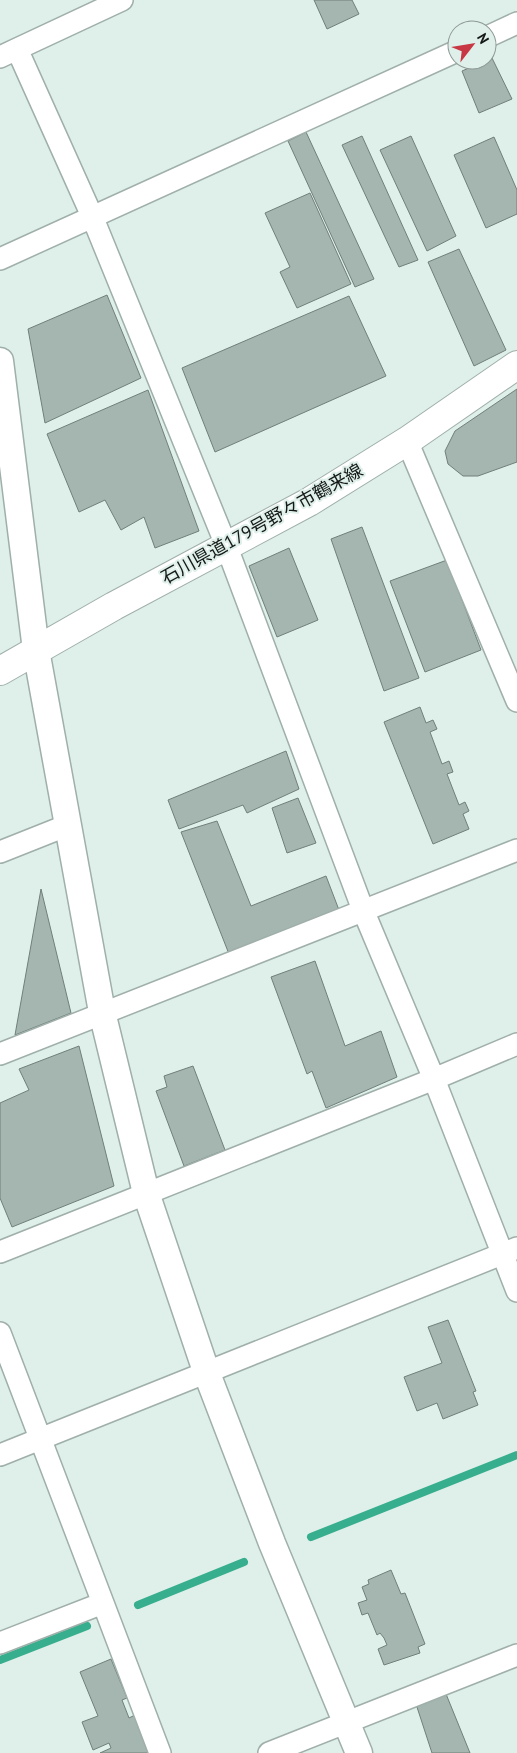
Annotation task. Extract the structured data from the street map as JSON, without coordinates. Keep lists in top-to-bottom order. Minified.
{"streets":{"main road":["石川県道179号野々市鶴来線"]},"north":"top right"}
